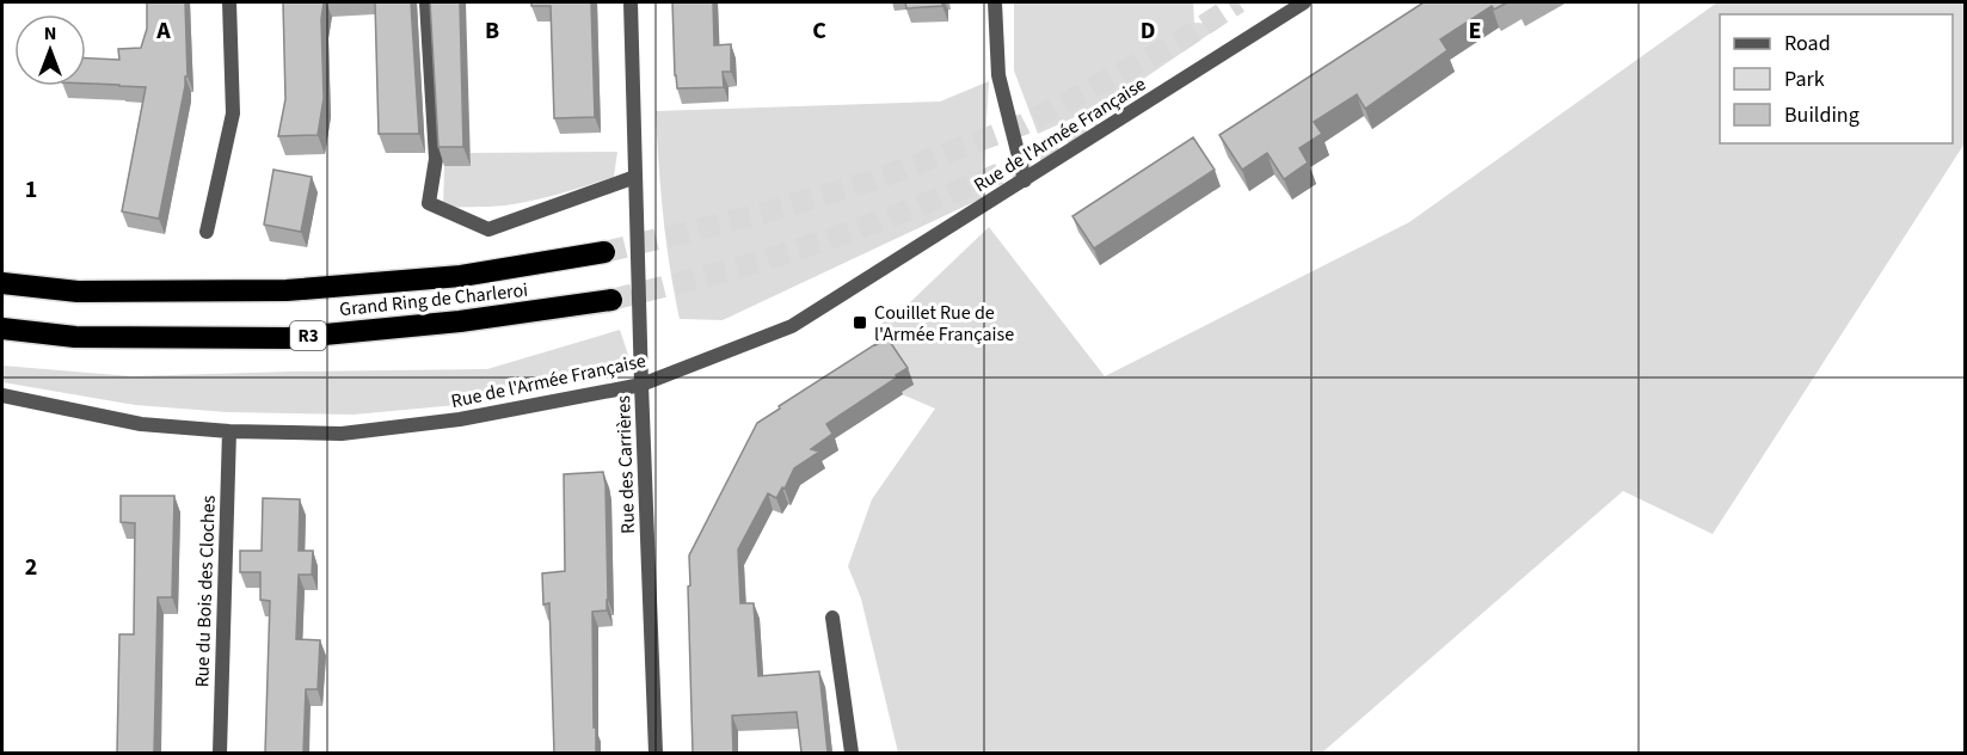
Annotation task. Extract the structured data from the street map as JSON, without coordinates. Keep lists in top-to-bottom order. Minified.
{"streets":{"highway":["Grand Ring de Charleroi","R3"],"street":["Rue de l'Armée Française","Rue des Carrières","Rue du Bois des Cloches"]},"crossings":[["Rue de l'Armée Française","Rue des Carrières"],["Rue de l'Armée Française","Rue du Bois des Cloches"]],"places":{"transit":["Couillet Rue de l'Armée Française"]},"legend":["Road","Park","Building"],"north":"top","grid":{"columns":["A","B","C","D","E"],"rows":["1","2"]}}
